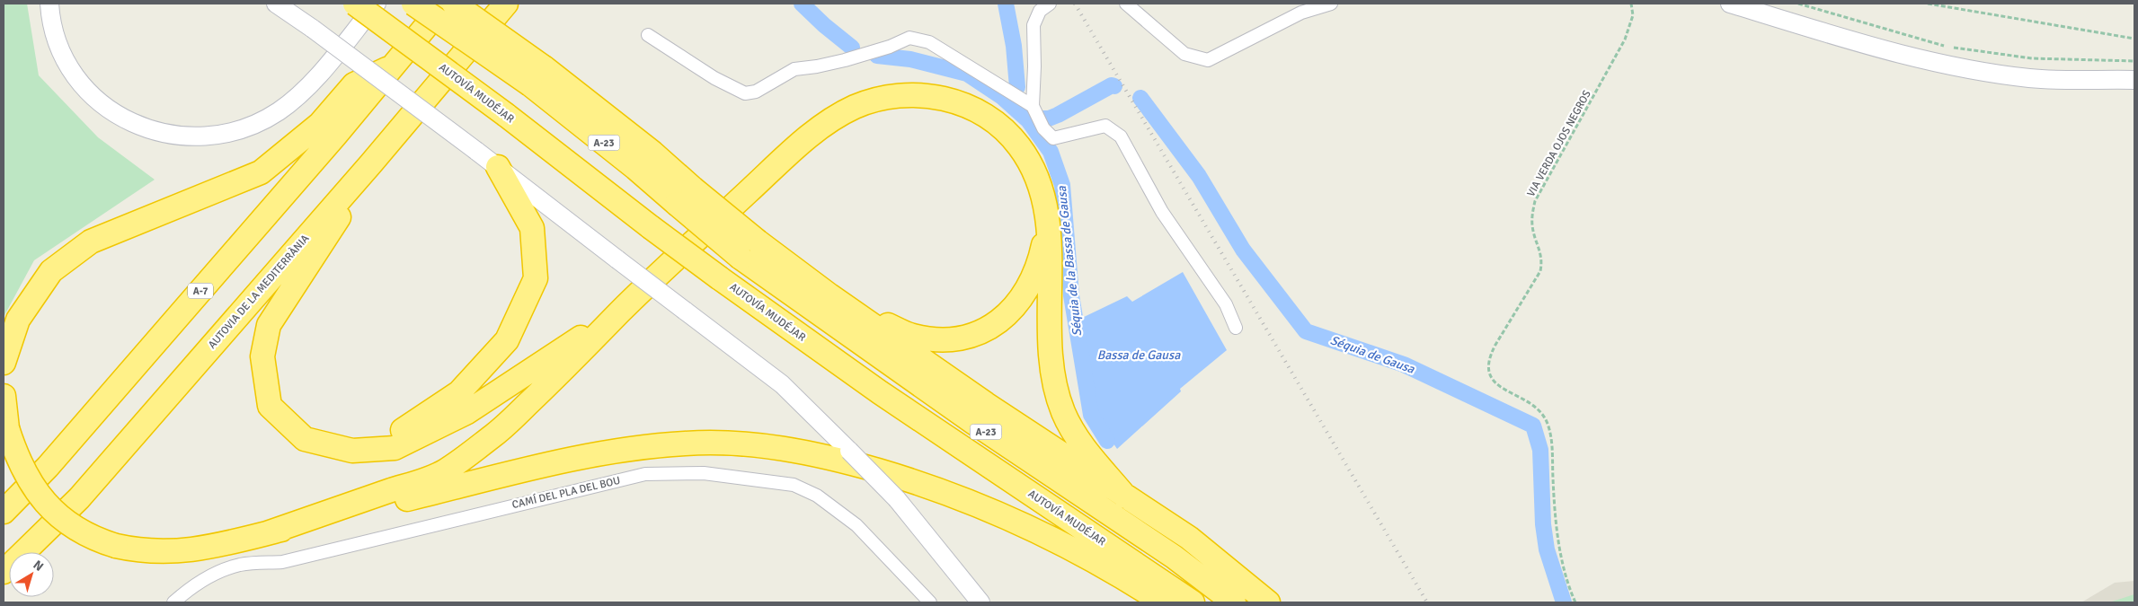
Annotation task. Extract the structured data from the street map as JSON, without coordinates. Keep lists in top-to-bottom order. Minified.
{"streets":{"highway":["AUTOVÍA MUDÉJAR","A-23","A-7","AUTOVIA DE LA MEDITERRÀNIA"],"street":["CAMÍ DEL PLA DEL BOU"],"path":["VIA VERDA OJOS NEGROS"]},"water":["Séquia de la Bassa de Gausa","Bassa de Gausa","Séquia de Gausa"],"north":"top right"}
